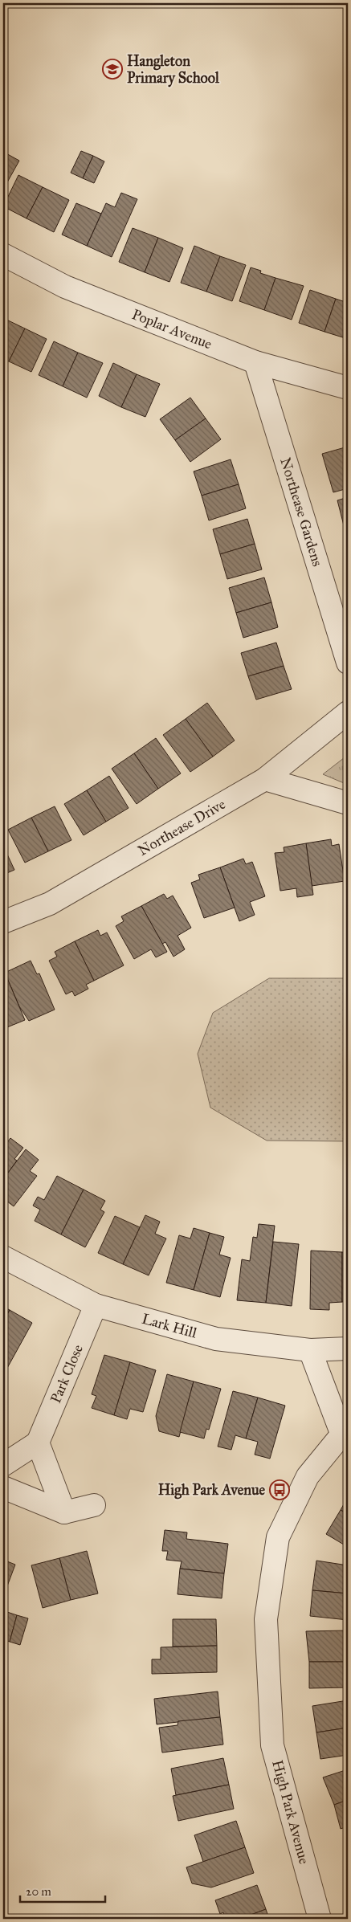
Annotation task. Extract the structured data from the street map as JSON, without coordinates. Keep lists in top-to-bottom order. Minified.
{"streets":{"street":["Poplar Avenue","Northease Gardens","Northease Drive","Lark Hill","Park Close","High Park Avenue"]},"crossings":[["Poplar Avenue","Northease Gardens"],["Lark Hill","Park Close"],["Lark Hill","High Park Avenue"]],"places":{"school or university":["Hangleton Primary School"],"bus stop":["High Park Avenue"]},"scale_bar":"20 m"}
